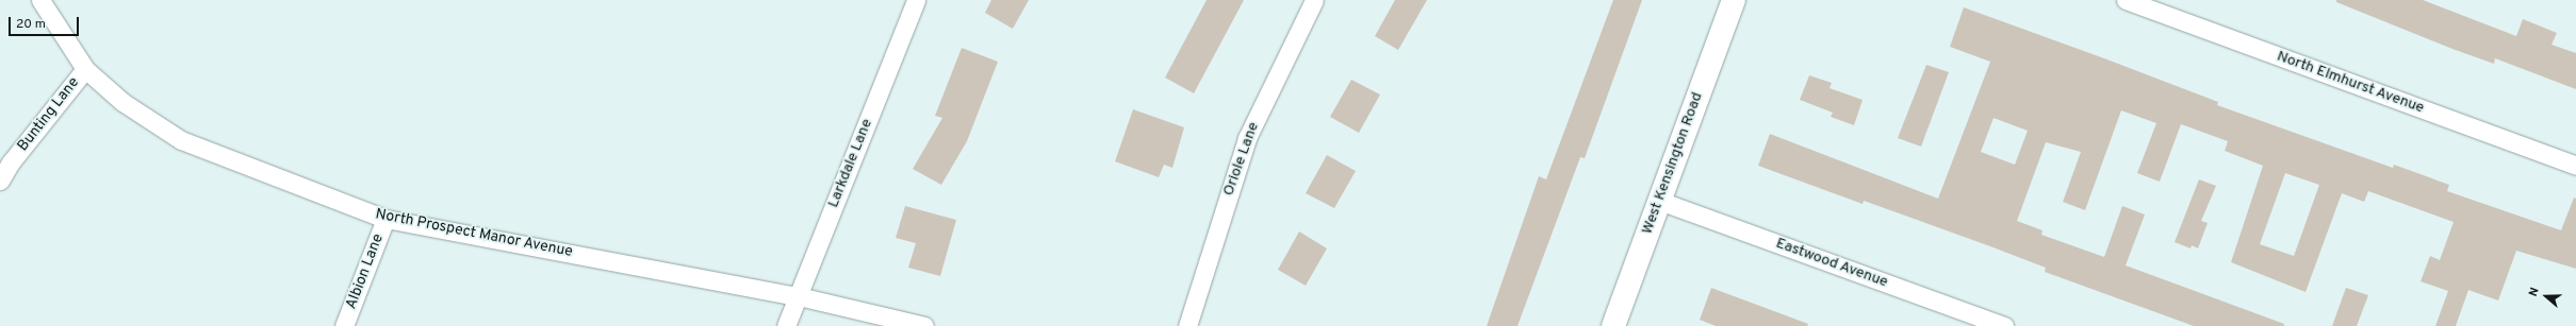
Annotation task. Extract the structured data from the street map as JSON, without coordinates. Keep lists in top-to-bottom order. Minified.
{"streets":{"main road":["West Kensington Road"],"street":["North Elmhurst Avenue","Bunting Lane","Oriole Lane","Larkdale Lane","North Prospect Manor Avenue","Eastwood Avenue","Albion Lane"]},"crossings":[["Bunting Lane","North Prospect Manor Avenue"],["Larkdale Lane","North Prospect Manor Avenue"],["West Kensington Road","Eastwood Avenue"],["North Prospect Manor Avenue","Albion Lane"]],"scale_bar":"20 m","north":"left"}
